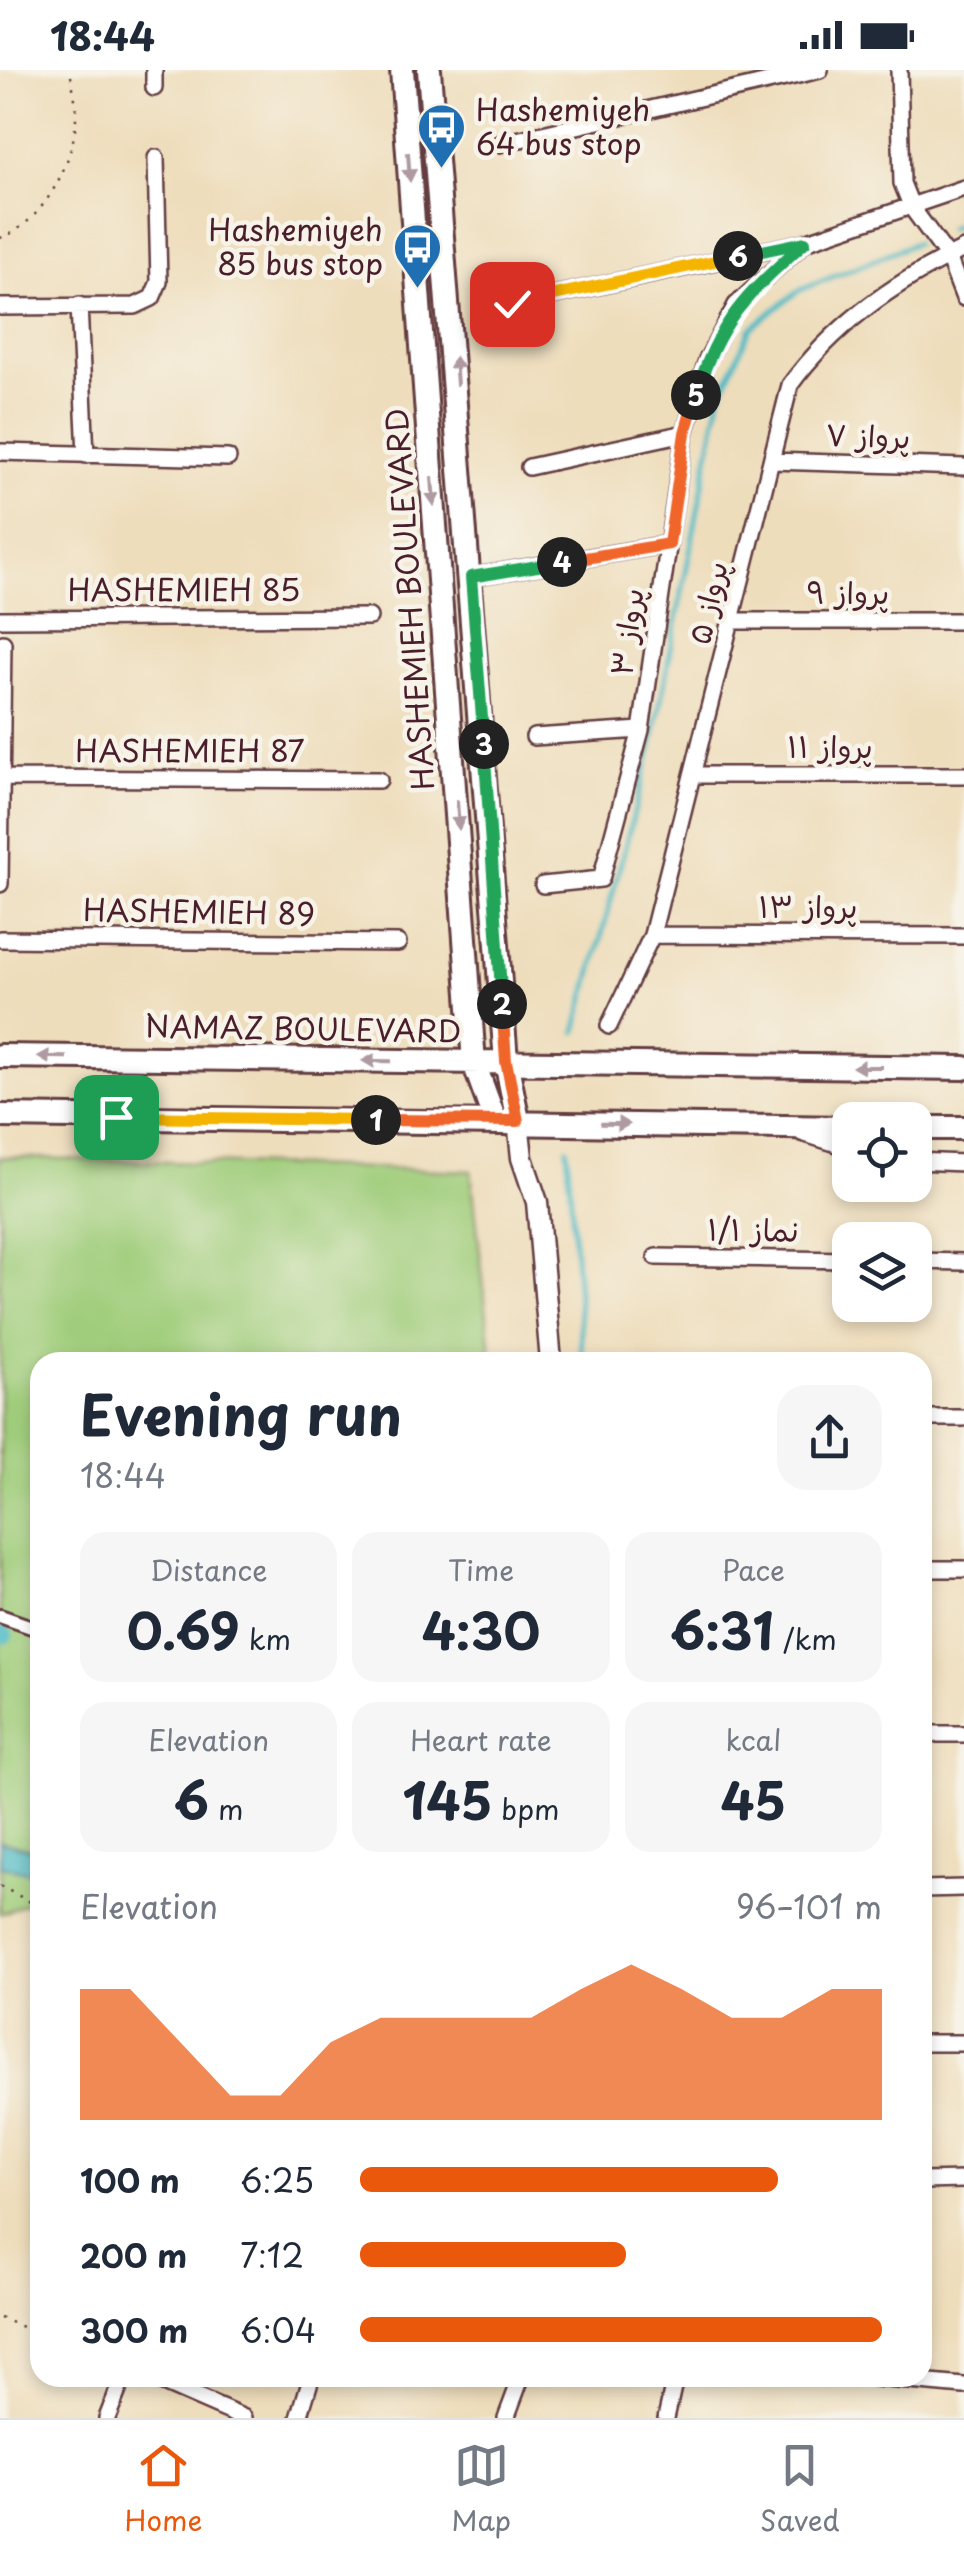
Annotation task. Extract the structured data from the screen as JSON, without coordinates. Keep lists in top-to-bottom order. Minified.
{"streets":{"main road":["HASHEMIEH BOULEVARD","NAMAZ BOULEVARD"],"street":["پرواز ۷","HASHEMIEH 85","پرواز ۹","پرواز ۵","پرواز ۳","پرواز ۱۱","HASHEMIEH 87","پرواز ۱۳","HASHEMIEH 89","نماز ۱/۱"]},"crossings":[["پرواز ۷","پرواز ۵"],["پرواز ۹","پرواز ۵"],["HASHEMIEH BOULEVARD","NAMAZ BOULEVARD"],["پرواز ۵","پرواز ۱۱"],["پرواز ۵","پرواز ۱۳"]],"places":{"bus stop":["Hashemiyeh 64 bus stop","Hashemiyeh 85 bus stop"]},"page":{"status":"18:44","pins":["6","5","4","3","2","1"],"heading":["Evening run","18:44"],"stats":[["Distance","0.69 km"],["Time","4:30"],["Pace","6:31 /km"],["Elevation","6 m"],["Heart rate","145 bpm"],["kcal","45"]],"chart":["Elevation","96–101 m"],"list":[{"name":"100 m","note":"6:25"},{"name":"200 m","note":"7:12"},{"name":"300 m","note":"6:04"}],"tabs":["Home","Map","Saved"]}}
